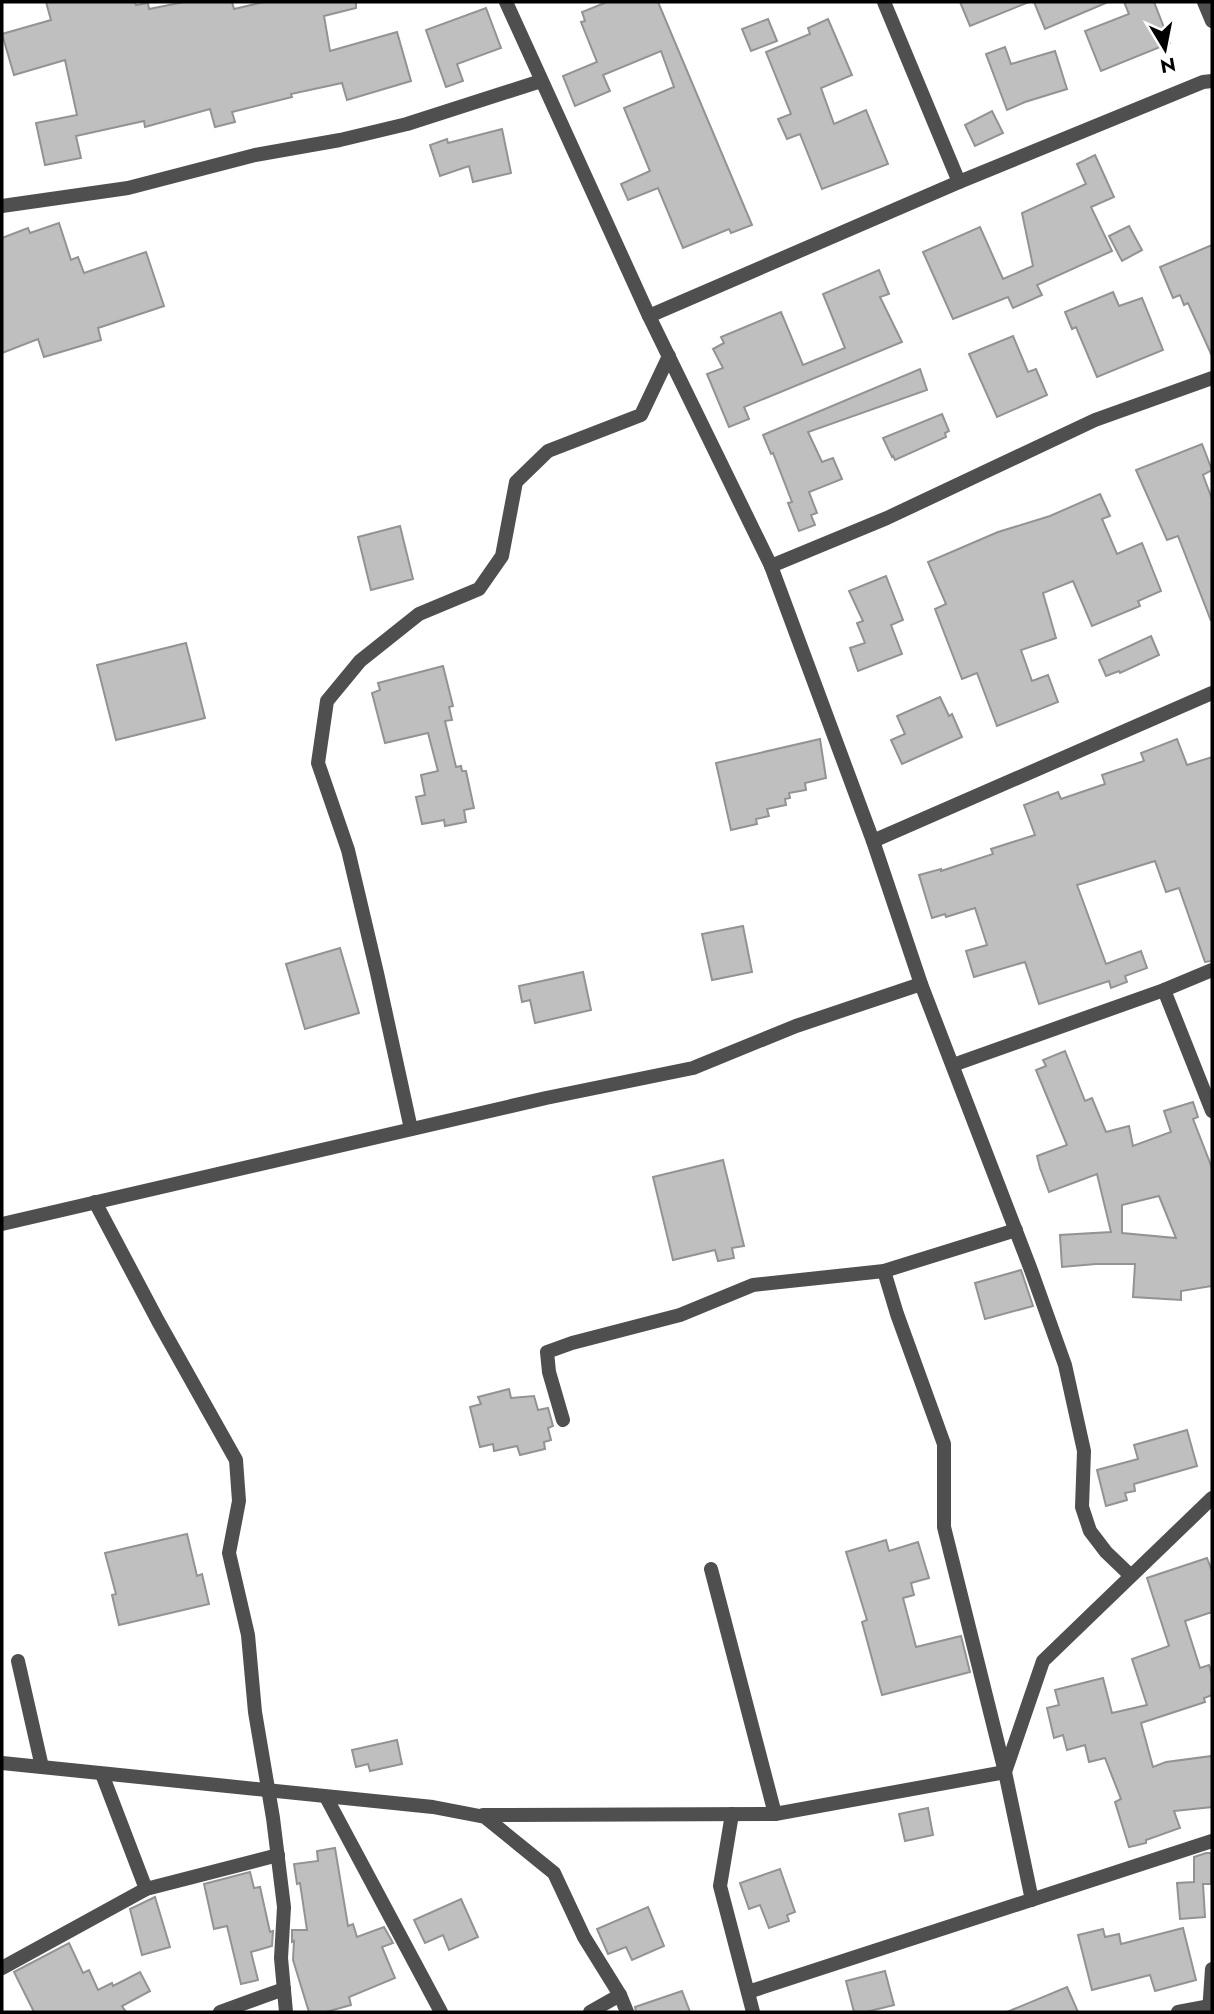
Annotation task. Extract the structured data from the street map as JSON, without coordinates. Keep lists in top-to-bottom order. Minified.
{"north":"bottom"}
